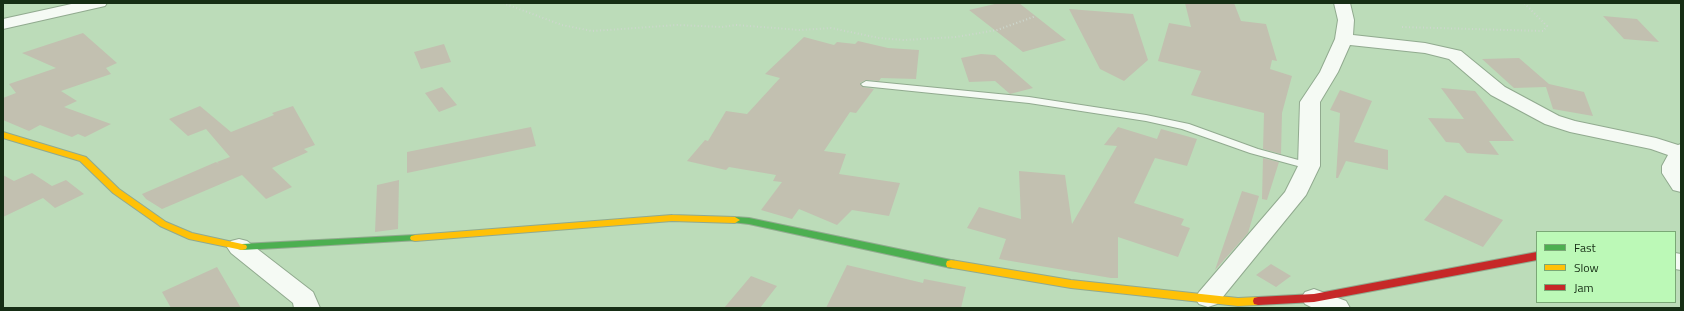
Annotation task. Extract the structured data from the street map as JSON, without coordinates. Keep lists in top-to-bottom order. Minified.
{"legend":["Fast","Slow","Jam"]}
